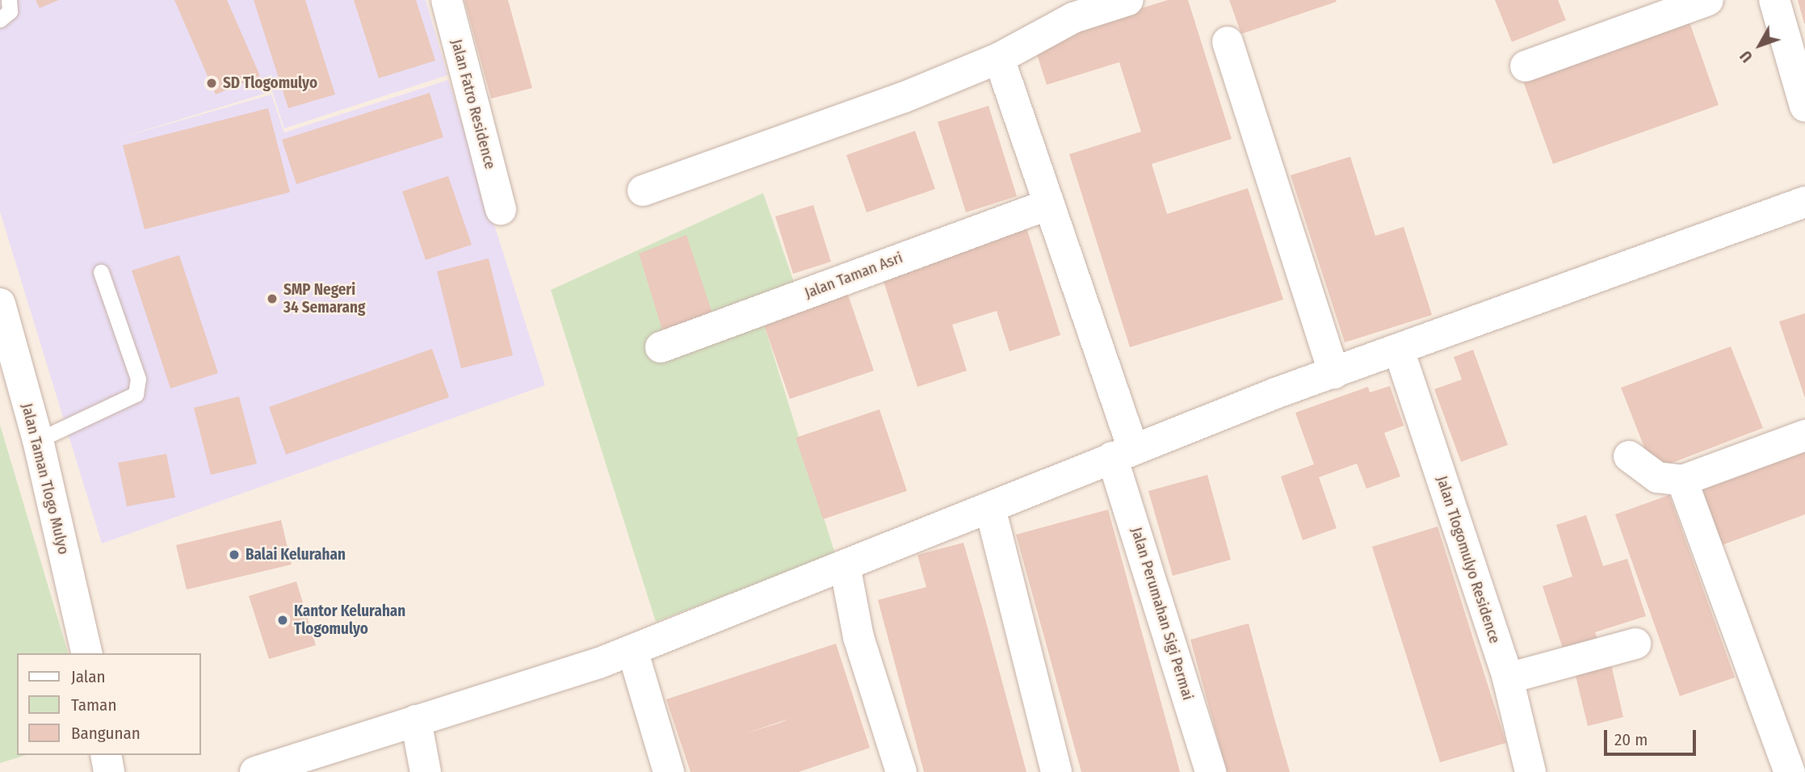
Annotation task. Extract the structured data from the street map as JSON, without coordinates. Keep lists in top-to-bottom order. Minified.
{"streets":{"street":["Jalan Fatro Residence","Jalan Taman Asri","Jalan Taman Tlogo Mulyo","Jalan Tlogomulyo Residence","Jalan Perumahan Sigi Permai"]},"places":["SD Tlogomulyo","SMP Negeri 34 Semarang","Balai Kelurahan","Kantor Kelurahan Tlogomulyo"],"legend":["Jalan","Taman","Bangunan"],"scale_bar":"20 m","north":"bottom left"}
